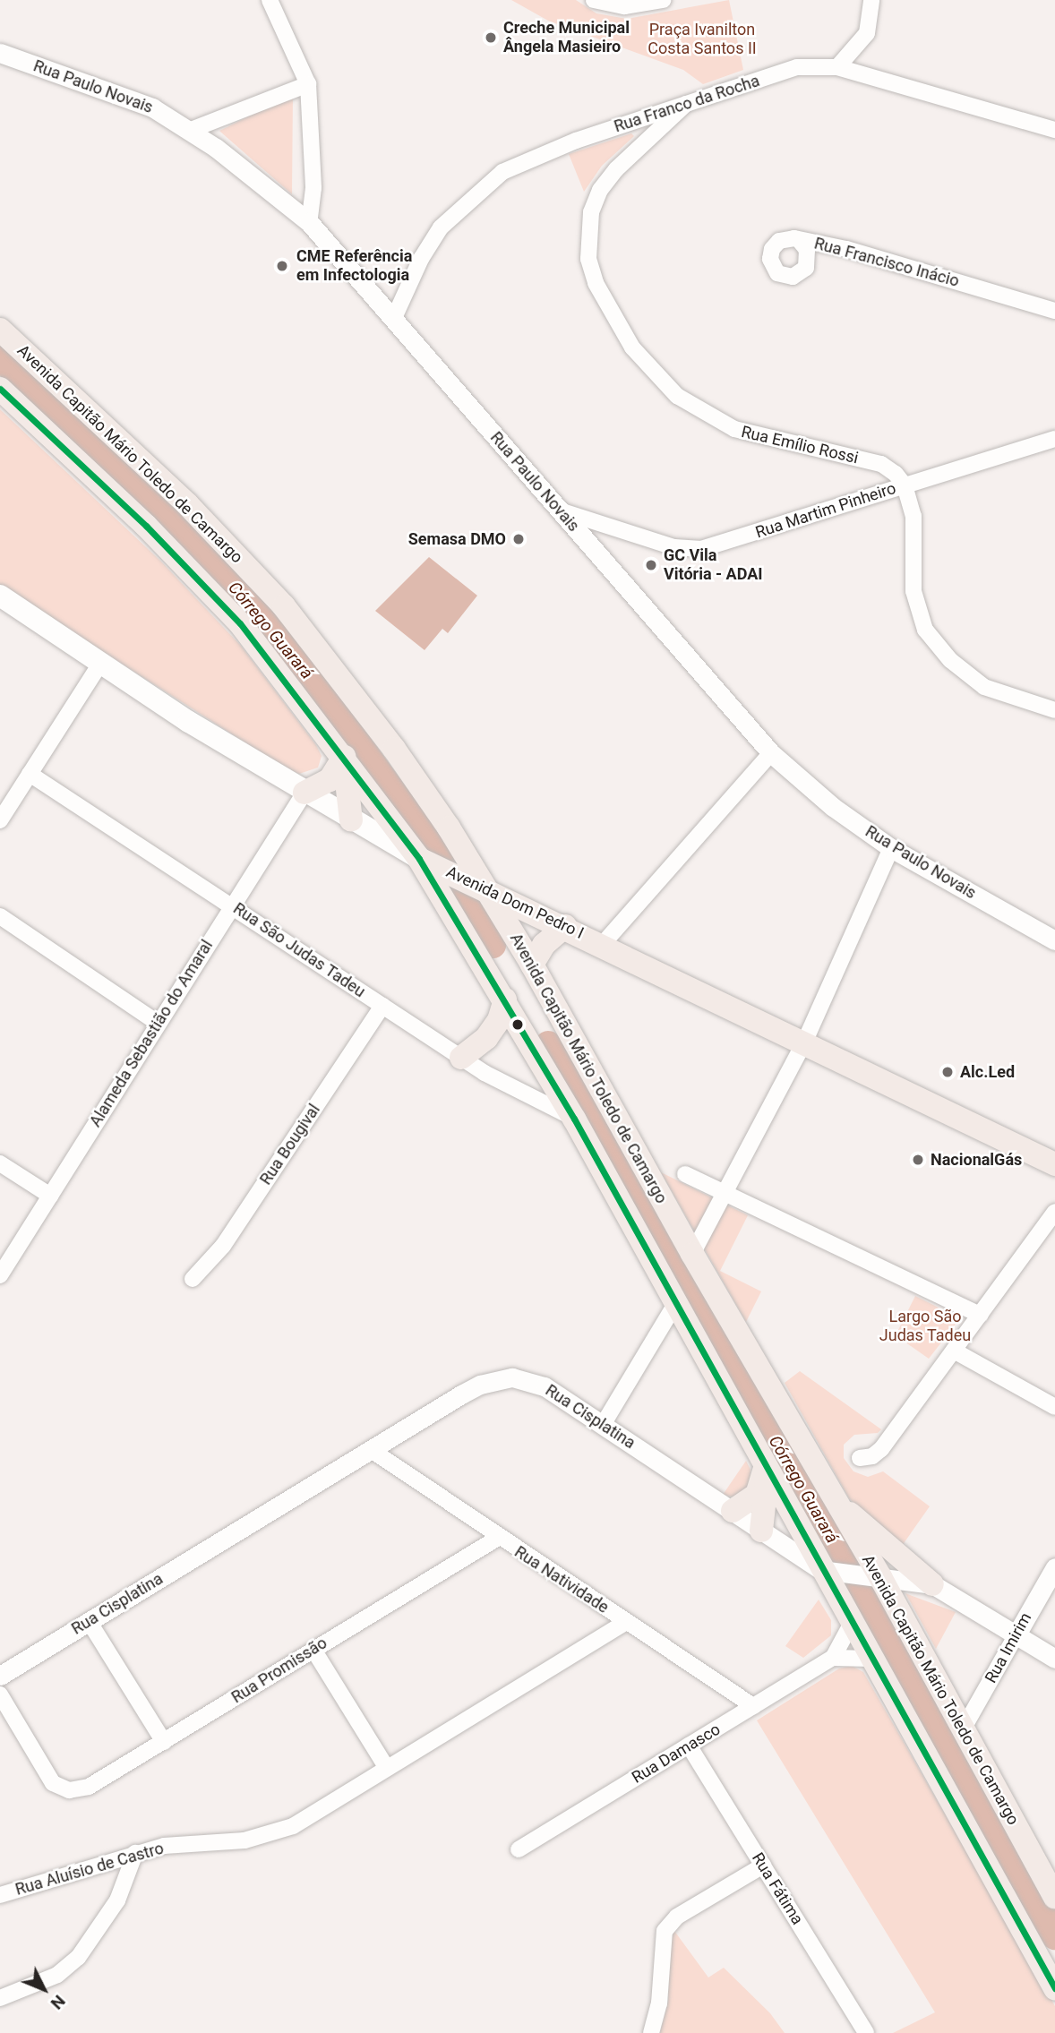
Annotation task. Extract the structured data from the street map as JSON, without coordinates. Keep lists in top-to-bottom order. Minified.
{"streets":{"main road":["Avenida Capitão Mário Toledo de Camargo","Avenida Dom Pedro I"],"street":["Rua Paulo Novais","Rua Franco da Rocha","Rua Francisco Inácio","Rua Emílio Rossi","Rua Martim Pinheiro","Rua São Judas Tadeu","Alameda Sebastião do Amaral","Rua Bougival","Rua Cisplatina","Rua Natividade","Rua Imirim","Rua Promissão","Rua Damasco","Rua Aluísio de Castro","Rua Fátima"]},"crossings":[["Rua Paulo Novais","Rua Franco da Rocha"],["Rua Paulo Novais","Rua Martim Pinheiro"],["Rua Franco da Rocha","Rua Emílio Rossi"],["Rua Emílio Rossi","Rua Martim Pinheiro"],["Avenida Capitão Mário Toledo de Camargo","Avenida Dom Pedro I"],["Avenida Capitão Mário Toledo de Camargo","Rua Cisplatina"],["Avenida Capitão Mário Toledo de Camargo","Rua Imirim"],["Avenida Dom Pedro I","Alameda Sebastião do Amaral"],["Rua São Judas Tadeu","Alameda Sebastião do Amaral"],["Rua São Judas Tadeu","Rua Bougival"],["Rua Cisplatina","Rua Natividade"],["Rua Cisplatina","Rua Imirim"],["Rua Natividade","Rua Promissão"],["Rua Natividade","Rua Damasco"],["Rua Natividade","Rua Aluísio de Castro"],["Rua Damasco","Rua Fátima"]],"water":["Córrego Guarará"],"parks":["Praça Ivanilton Costa Santos II","Largo São Judas Tadeu"],"places":["Creche Municipal Ângela Masieiro","CME Referência em Infectologia","Semasa DMO","GC Vila Vitória - ADAI","Alc.Led","NacionalGás"],"north":"bottom right"}
